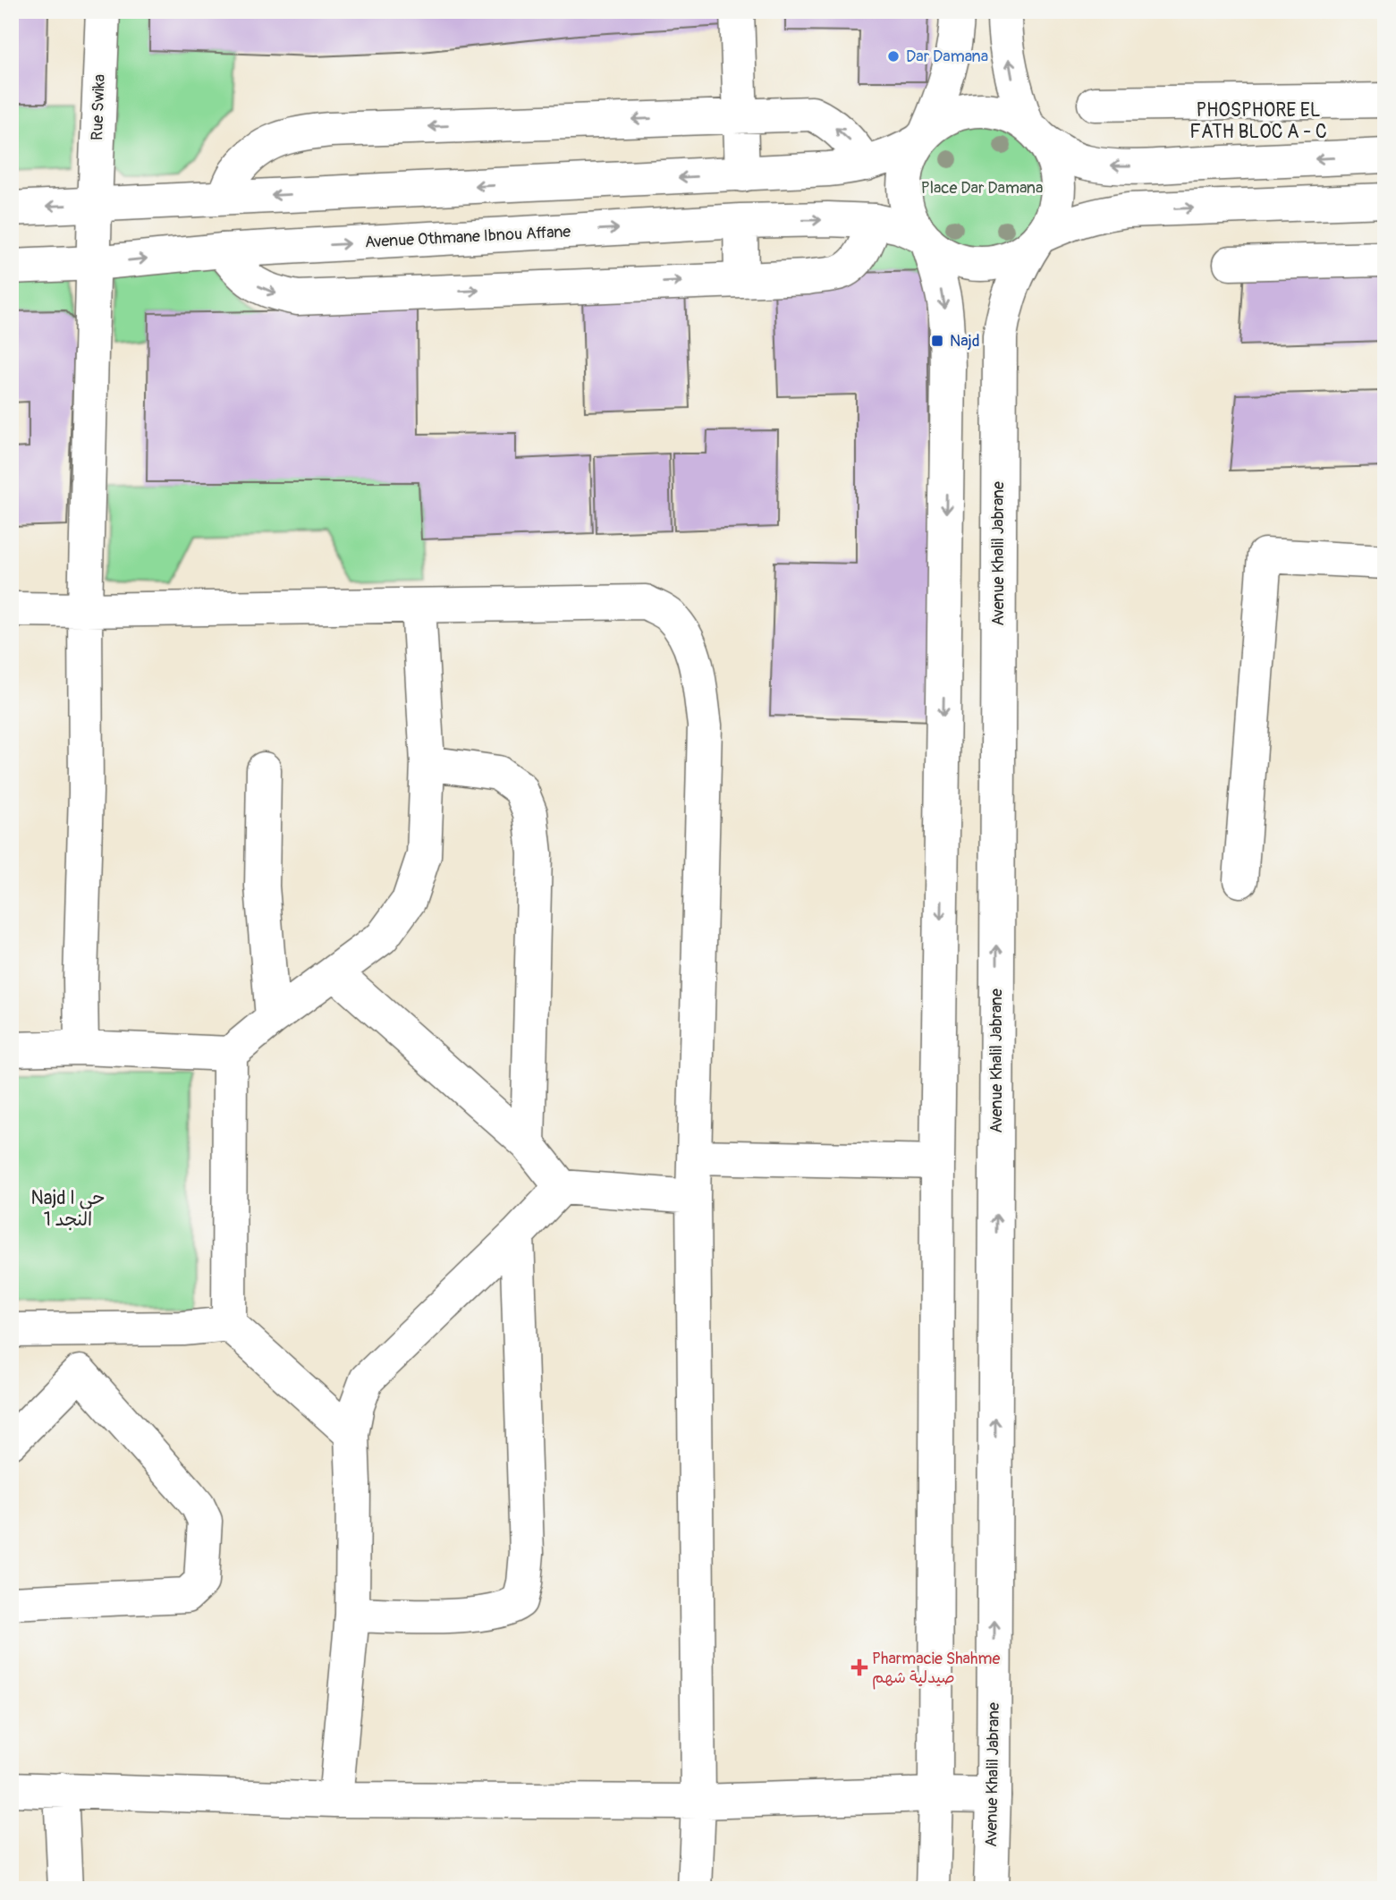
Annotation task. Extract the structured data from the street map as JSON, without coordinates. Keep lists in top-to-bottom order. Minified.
{"streets":{"street":["Rue Swika","Avenue Othmane Ibnou Affane","Avenue Khalil Jabrane"]},"crossings":[["Rue Swika","Avenue Othmane Ibnou Affane"],["Avenue Othmane Ibnou Affane","Avenue Khalil Jabrane"]],"districts":["PHOSPHORE EL FATH BLOC A - C","Najd I حي النجد 1"],"parks":["Place Dar Damana"],"places":{"other":["Dar Damana"],"transit":["Najd"],"health":["Pharmacie Shahme صيدلية شهم"]}}
